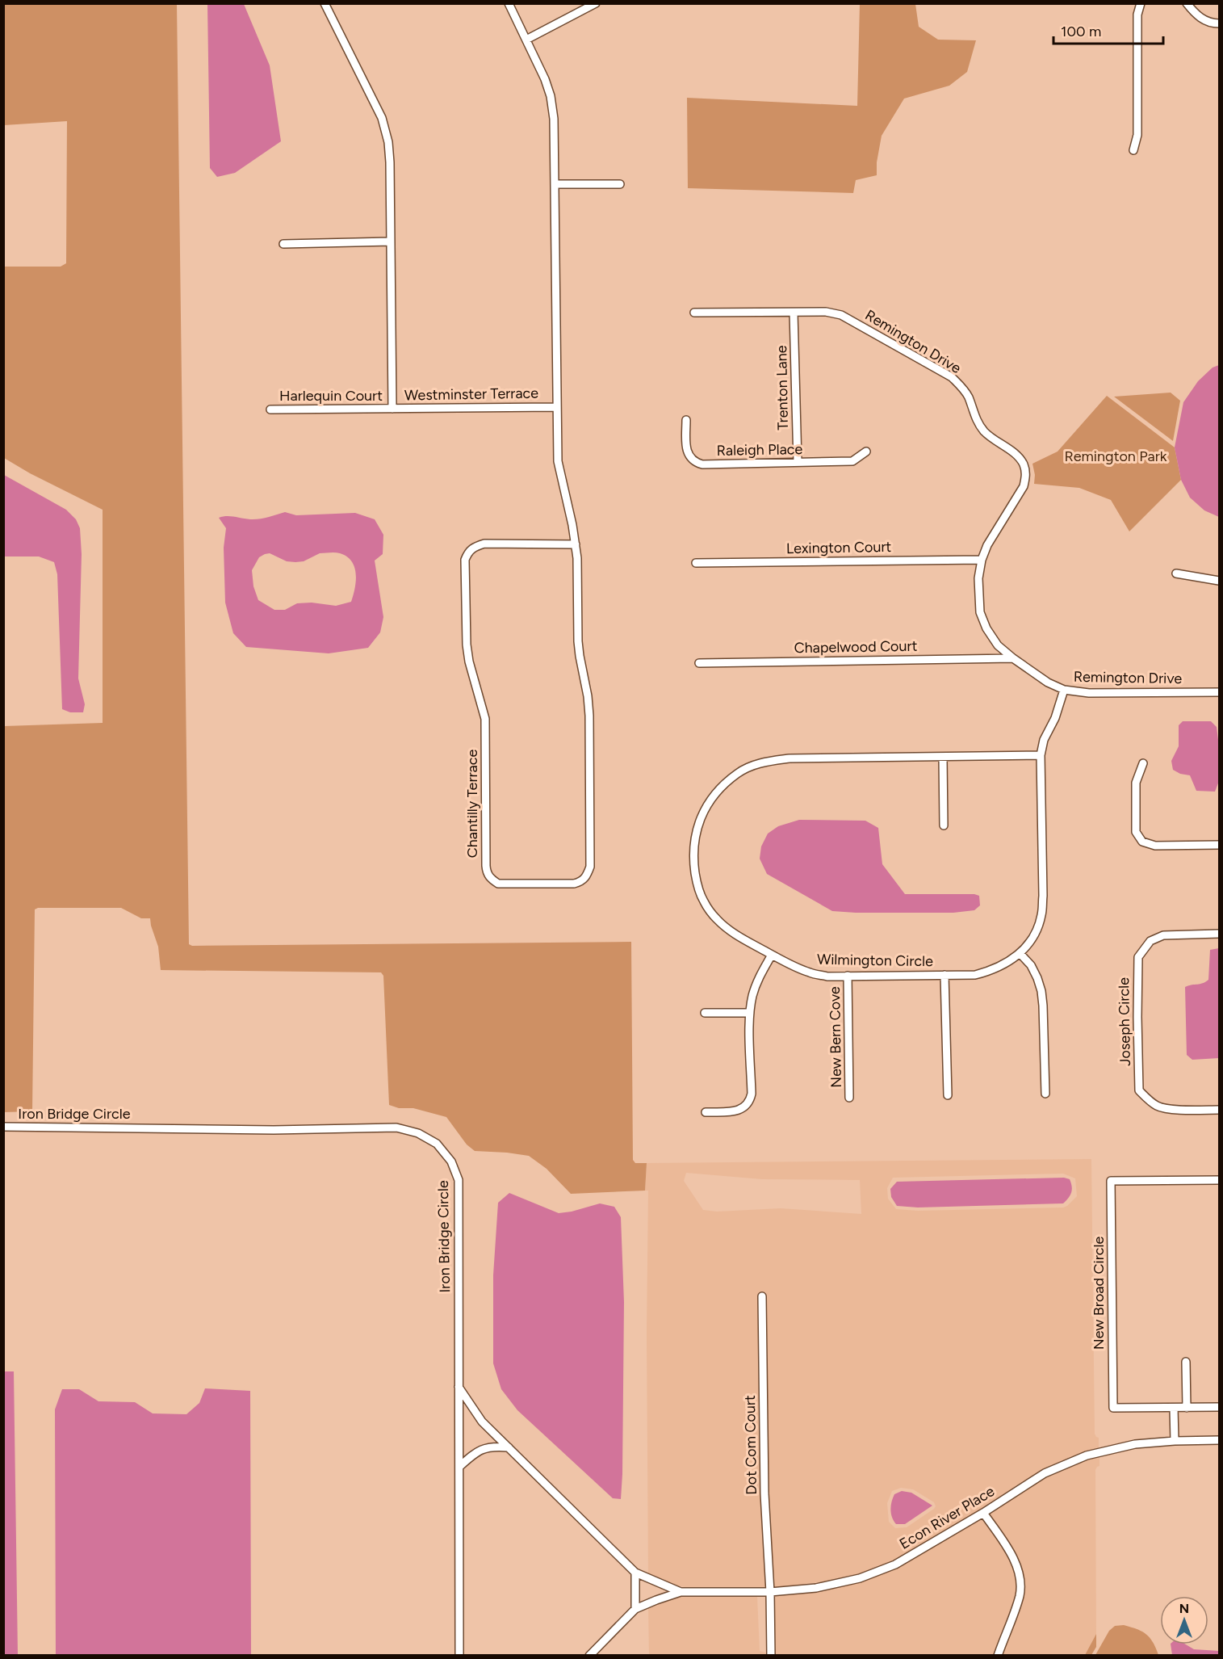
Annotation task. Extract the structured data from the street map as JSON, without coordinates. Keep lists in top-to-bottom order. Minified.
{"streets":{"street":["Remington Drive","Trenton Lane","Westminster Terrace","Harlequin Court","Raleigh Place","Lexington Court","Chapelwood Court","Chantilly Terrace","Wilmington Circle","Joseph Circle","New Bern Cove","Iron Bridge Circle","New Broad Circle","Dot Com Court","Econ River Place"]},"crossings":[["Remington Drive","Trenton Lane"],["Remington Drive","Lexington Court"],["Remington Drive","Chapelwood Court"],["Remington Drive","Wilmington Circle"],["Trenton Lane","Raleigh Place"],["Westminster Terrace","Harlequin Court"],["Westminster Terrace","Chantilly Terrace"],["Wilmington Circle","New Bern Cove"],["Dot Com Court","Econ River Place"]],"parks":["Remington Park"],"scale_bar":"100 m","north":"top"}
